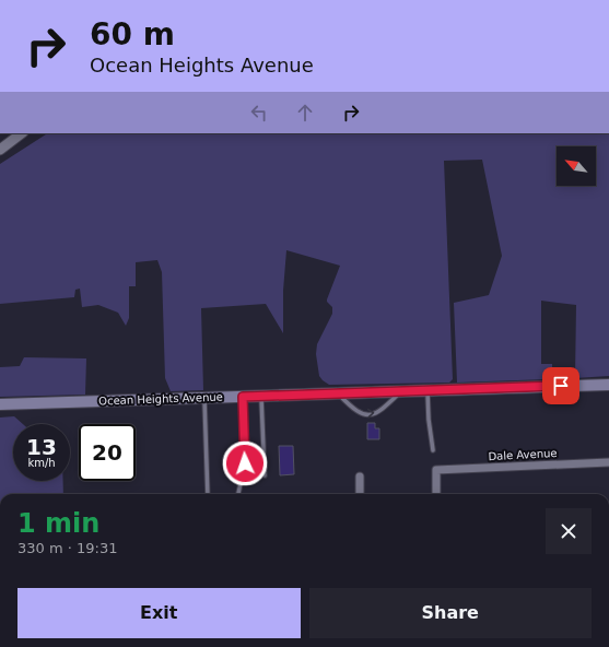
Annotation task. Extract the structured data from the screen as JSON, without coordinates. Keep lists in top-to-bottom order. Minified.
{"streets":{"main road":["Ocean Heights Avenue"],"street":["Dale Avenue"]},"north":"top left","page":{"turn":["60 m","Ocean Heights Avenue"],"speed":"13 km/h","limit":"20","heading":["1 min","330 m · 19:31"],"buttons":["Exit","Share"]}}
